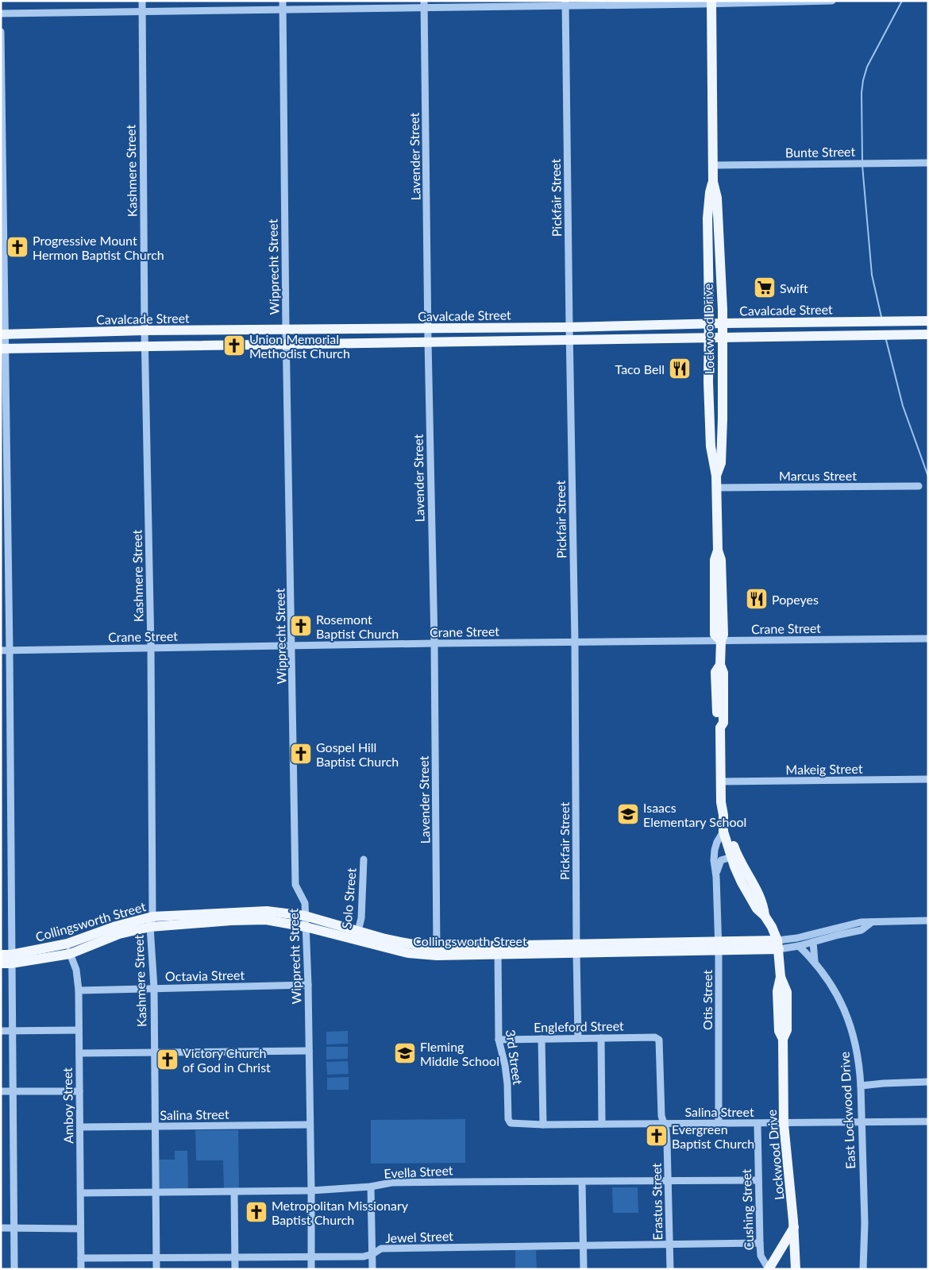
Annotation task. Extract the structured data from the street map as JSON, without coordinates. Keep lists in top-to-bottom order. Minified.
{"streets":{"main road":["Cavalcade Street","Lockwood Drive","Collingsworth Street"],"street":["Bunte Street","Lavender Street","Kashmere Street","Pickfair Street","Wipprecht Street","Marcus Street","Crane Street","Makeig Street","Solo Street","Octavia Street","Otis Street","Engleford Street","3rd Street","Amboy Street","East Lockwood Drive","Salina Street","Evella Street","Erastus Street","Cushing Street","Jewel Street"]},"crossings":[["Bunte Street","Lockwood Drive"],["Lavender Street","Cavalcade Street"],["Lavender Street","Crane Street"],["Lavender Street","Collingsworth Street"],["Kashmere Street","Cavalcade Street"],["Kashmere Street","Crane Street"],["Kashmere Street","Collingsworth Street"],["Kashmere Street","Octavia Street"],["Kashmere Street","Salina Street"],["Kashmere Street","Evella Street"],["Kashmere Street","Jewel Street"],["Pickfair Street","Cavalcade Street"],["Pickfair Street","Crane Street"],["Pickfair Street","Collingsworth Street"],["Pickfair Street","Engleford Street"],["Wipprecht Street","Cavalcade Street"],["Wipprecht Street","Crane Street"],["Wipprecht Street","Collingsworth Street"],["Wipprecht Street","Octavia Street"],["Wipprecht Street","Salina Street"],["Wipprecht Street","Evella Street"],["Wipprecht Street","Jewel Street"],["Cavalcade Street","Lockwood Drive"],["Lockwood Drive","Marcus Street"],["Lockwood Drive","Crane Street"],["Lockwood Drive","Makeig Street"],["Lockwood Drive","Collingsworth Street"],["Lockwood Drive","Otis Street"],["Lockwood Drive","Salina Street"],["Solo Street","Collingsworth Street"],["Collingsworth Street","Otis Street"],["Collingsworth Street","3rd Street"],["Collingsworth Street","Amboy Street"],["Collingsworth Street","East Lockwood Drive"],["Octavia Street","Amboy Street"],["Otis Street","Salina Street"],["Engleford Street","3rd Street"],["Engleford Street","Erastus Street"],["3rd Street","Salina Street"],["Amboy Street","Salina Street"],["Amboy Street","Evella Street"],["Amboy Street","Jewel Street"],["East Lockwood Drive","Salina Street"],["Salina Street","Erastus Street"],["Salina Street","Cushing Street"],["Evella Street","Erastus Street"],["Evella Street","Cushing Street"],["Erastus Street","Jewel Street"],["Cushing Street","Jewel Street"]],"places":{"church":["Progressive Mount Hermon Baptist Church","Union Memorial Methodist Church","Rosemont Baptist Church","Gospel Hill Baptist Church","Victory Church of God in Christ","Evergreen Baptist Church","Metropolitan Missionary Baptist Church"],"supermarket":["Swift"],"restaurant":["Taco Bell","Popeyes"],"school or university":["Isaacs Elementary School","Fleming Middle School"]}}
